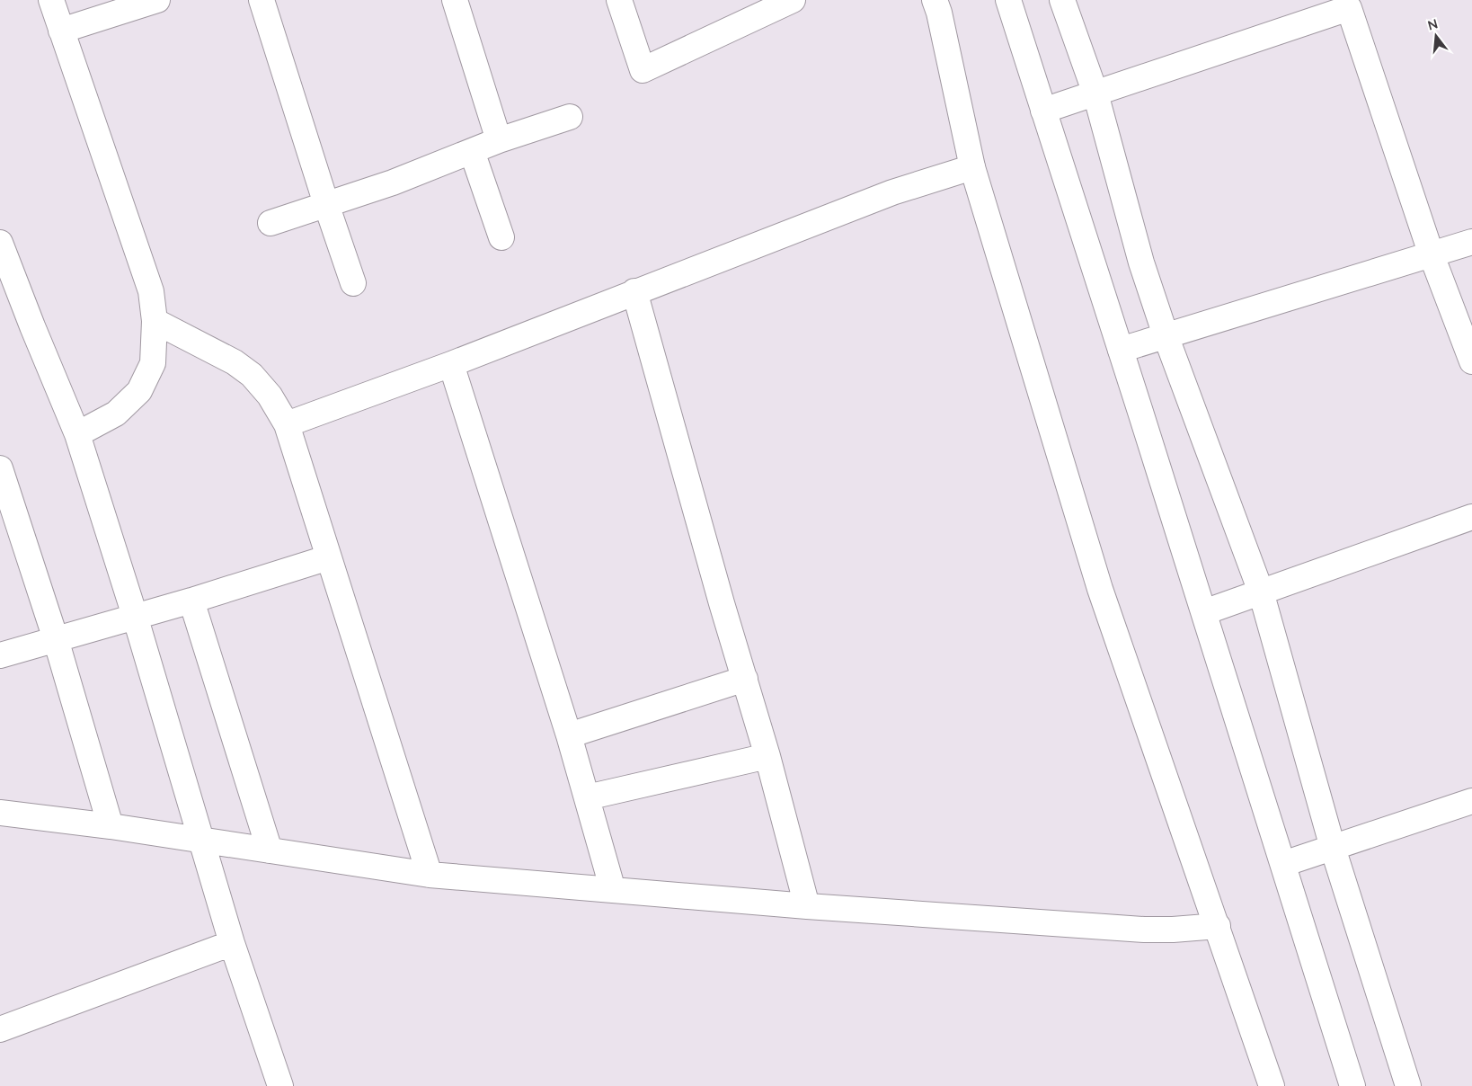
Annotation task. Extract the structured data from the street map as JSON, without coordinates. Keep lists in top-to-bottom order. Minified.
{"north":"top"}
